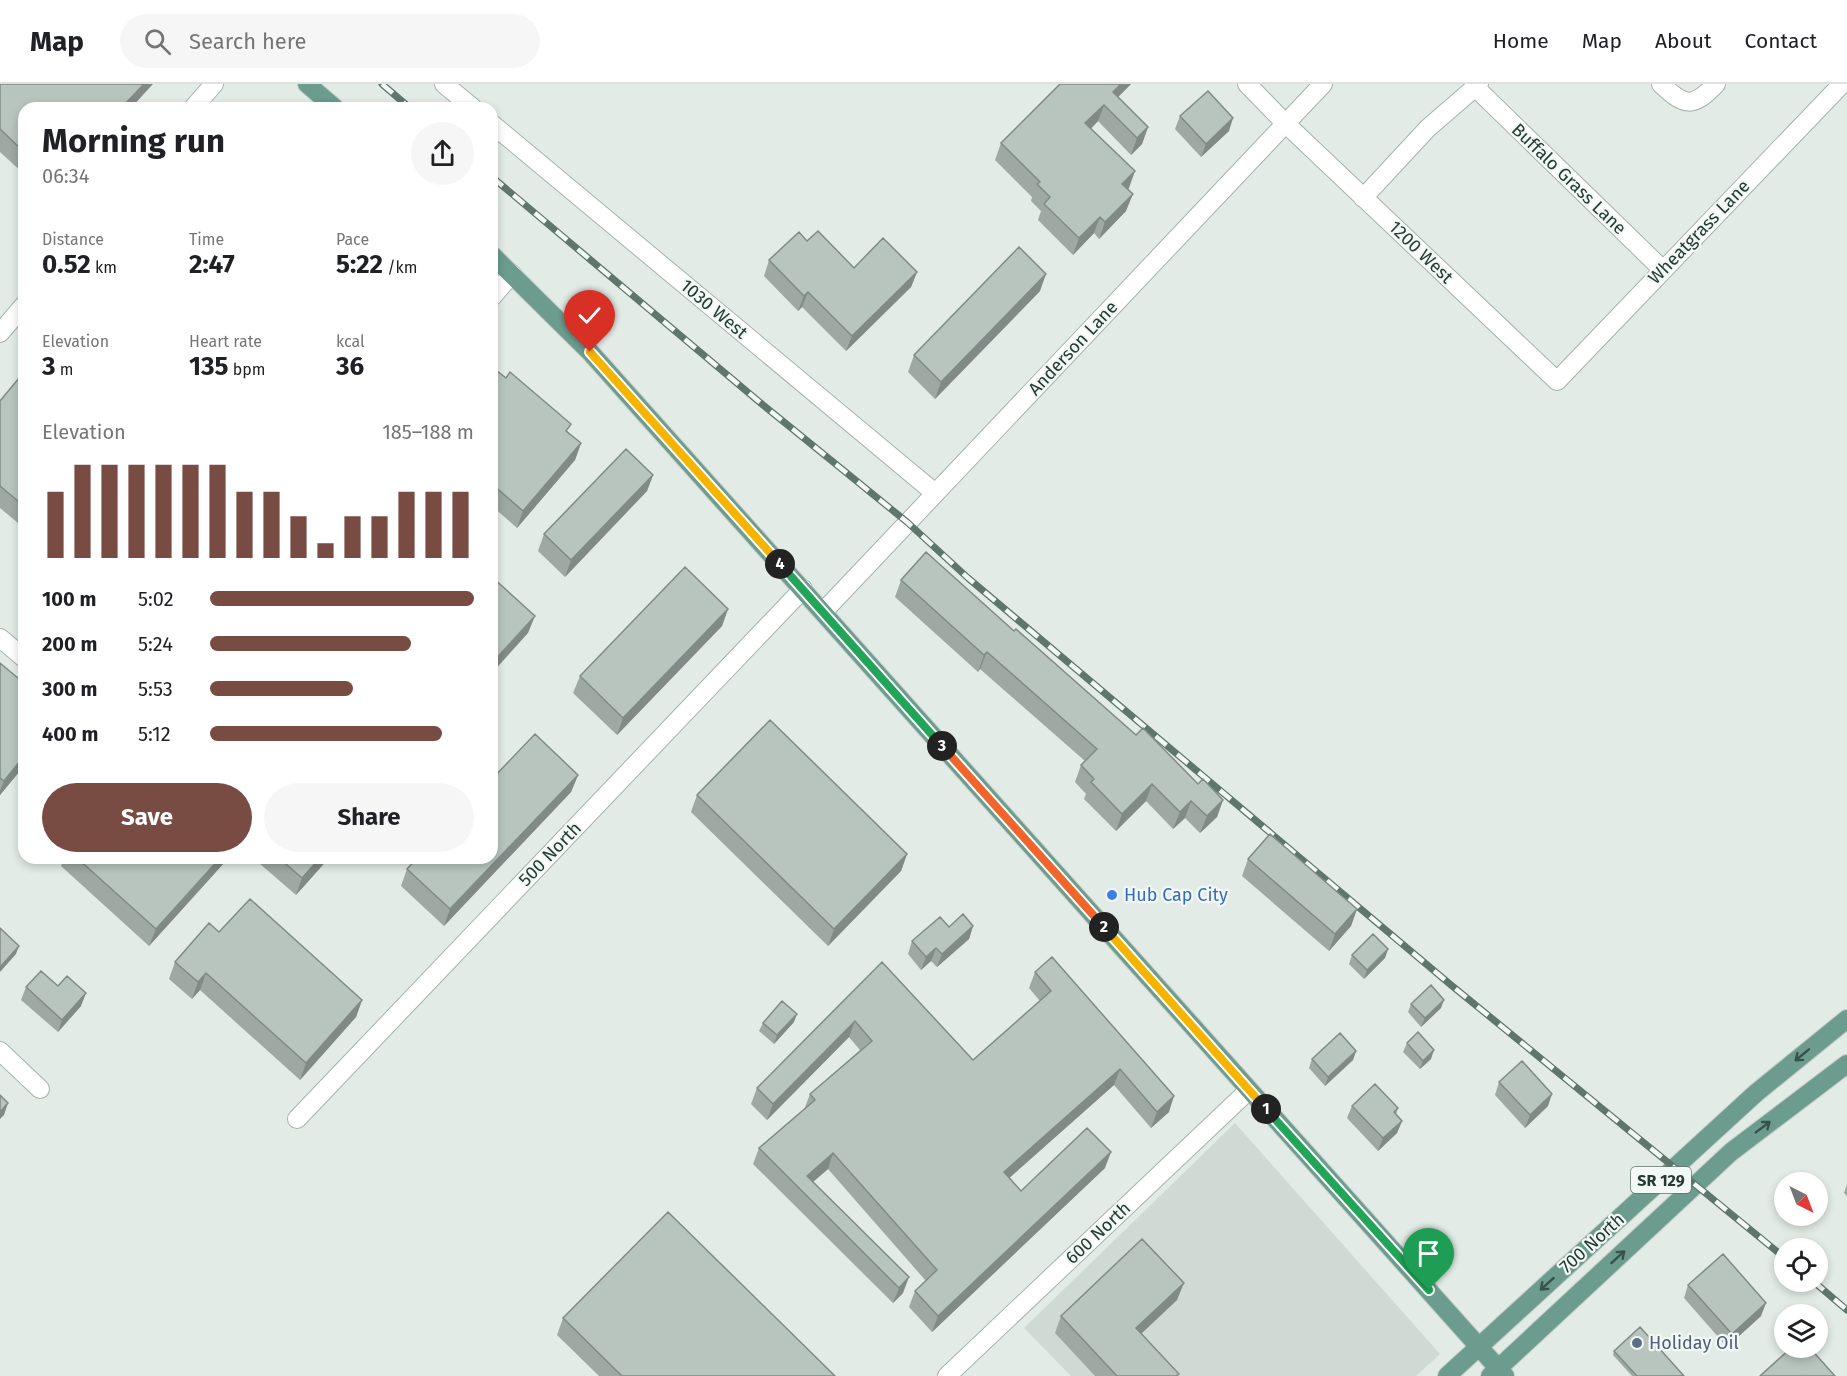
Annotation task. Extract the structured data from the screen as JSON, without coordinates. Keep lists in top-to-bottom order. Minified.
{"streets":{"main road":["SR 129","700 North"],"street":["Buffalo Grass Lane","Wheatgrass Lane","1200 West","1030 West","Anderson Lane","500 North","600 North"]},"crossings":[["Buffalo Grass Lane","Wheatgrass Lane"],["Wheatgrass Lane","1200 West"],["1200 West","Anderson Lane"],["1030 West","Anderson Lane"]],"places":["Hub Cap City","Holiday Oil"],"north":"bottom right","page":{"header":"Map","search":"Search here","nav":["Home","Map","About","Contact"],"heading":["Morning run","06:34"],"stats":[["Distance","0.52 km"],["Time","2:47"],["Pace","5:22 /km"],["Elevation","3 m"],["Heart rate","135 bpm"],["kcal","36"]],"chart":["Elevation","185–188 m"],"pins":["4","3","2","1"],"list":[{"name":"100 m","note":"5:02"},{"name":"200 m","note":"5:24"},{"name":"300 m","note":"5:53"},{"name":"400 m","note":"5:12"}],"buttons":["Save","Share"]}}
